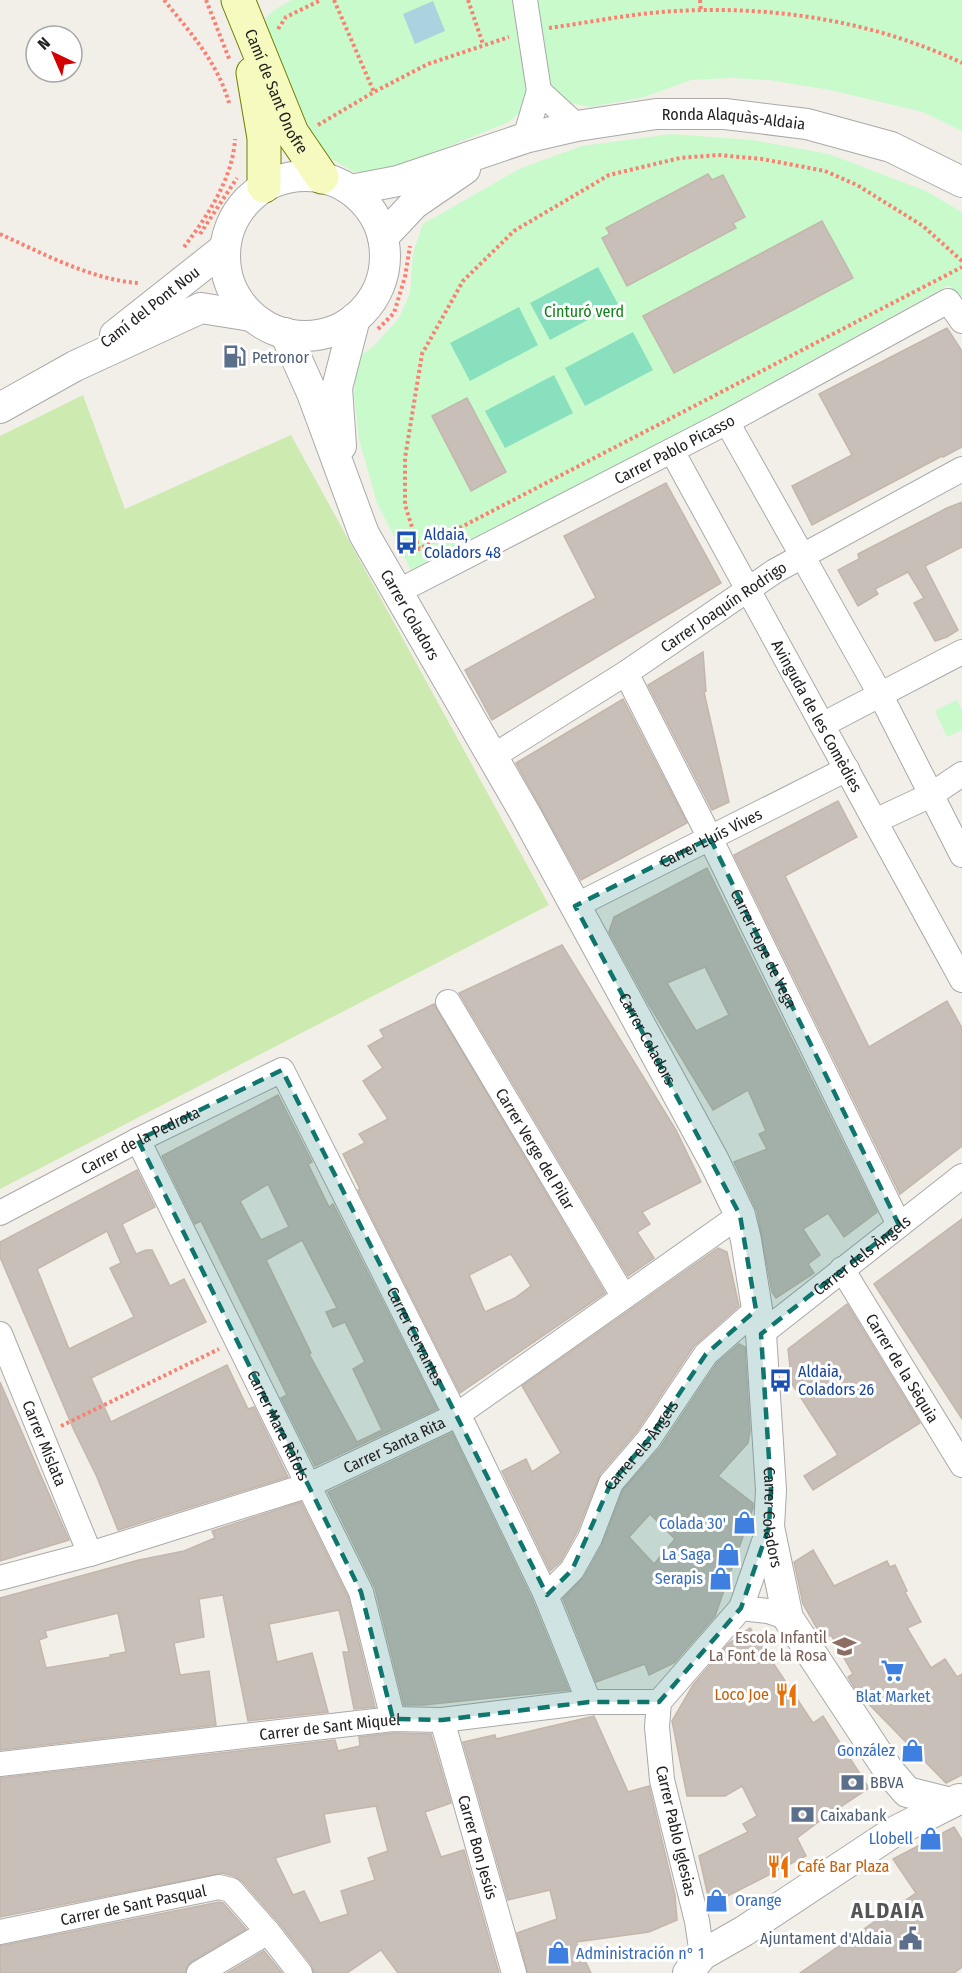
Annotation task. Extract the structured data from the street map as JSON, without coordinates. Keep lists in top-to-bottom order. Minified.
{"streets":{"main road":["Camí de Sant Onofre"],"street":["Ronda Alaquàs-Aldaia","Camí del Pont Nou","Carrer Pablo Picasso","Carrer Joaquín Rodrigo","Carrer Coladors","Avinguda de les Comèdies","Carrer Lluís Vives","Carrer Lope de Vega","Carrer de la Pedrota","Carrer Verge del Pilar","Carrer dels Àngels","Carrer Cervantes","Carrer de la Sèquia","Carrer Mare Ràfols","Carrer Mislata","Carrer Santa Rita","Carrer els Àngels","Carrer de Sant Miquel","Carrer Pablo Iglesias","Carrer Bon Jesús","Carrer de Sant Pasqual"]},"crossings":[["Camí de Sant Onofre","Ronda Alaquàs-Aldaia"],["Camí de Sant Onofre","Camí del Pont Nou"],["Ronda Alaquàs-Aldaia","Camí del Pont Nou"],["Carrer Pablo Picasso","Carrer Coladors"],["Carrer Pablo Picasso","Avinguda de les Comèdies"],["Carrer Joaquín Rodrigo","Carrer Coladors"],["Carrer Joaquín Rodrigo","Avinguda de les Comèdies"],["Carrer Joaquín Rodrigo","Carrer Lope de Vega"],["Carrer Coladors","Carrer Lluís Vives"],["Carrer Coladors","Carrer dels Àngels"],["Carrer Coladors","Carrer Santa Rita"],["Carrer Coladors","Carrer els Àngels"],["Avinguda de les Comèdies","Carrer Lluís Vives"],["Carrer Lluís Vives","Carrer Lope de Vega"],["Carrer Lope de Vega","Carrer dels Àngels"],["Carrer de la Pedrota","Carrer Cervantes"],["Carrer de la Pedrota","Carrer Mare Ràfols"],["Carrer Verge del Pilar","Carrer Santa Rita"],["Carrer dels Àngels","Carrer de la Sèquia"],["Carrer dels Àngels","Carrer els Àngels"],["Carrer Cervantes","Carrer Santa Rita"],["Carrer Cervantes","Carrer els Àngels"],["Carrer Cervantes","Carrer de Sant Miquel"],["Carrer Mare Ràfols","Carrer Santa Rita"],["Carrer Mare Ràfols","Carrer de Sant Miquel"],["Carrer Mislata","Carrer Santa Rita"],["Carrer de Sant Miquel","Carrer Pablo Iglesias"],["Carrer de Sant Miquel","Carrer Bon Jesús"]],"districts":["ALDAIA"],"parks":["Cinturó verd"],"places":{"fuel station":["Petronor"],"bus stop":["Aldaia, Coladors 48","Aldaia, Coladors 26"],"shop":["Colada 30'","La Saga","Serapis","González","Llobell","Orange","Administración n° 1"],"school or university":["Escola Infantil La Font de la Rosa"],"supermarket":["Blat Market"],"restaurant":["Loco Joe","Café Bar Plaza"],"bank":["BBVA","Caixabank"],"public building":["Ajuntament d'Aldaia"]},"north":"top left"}
